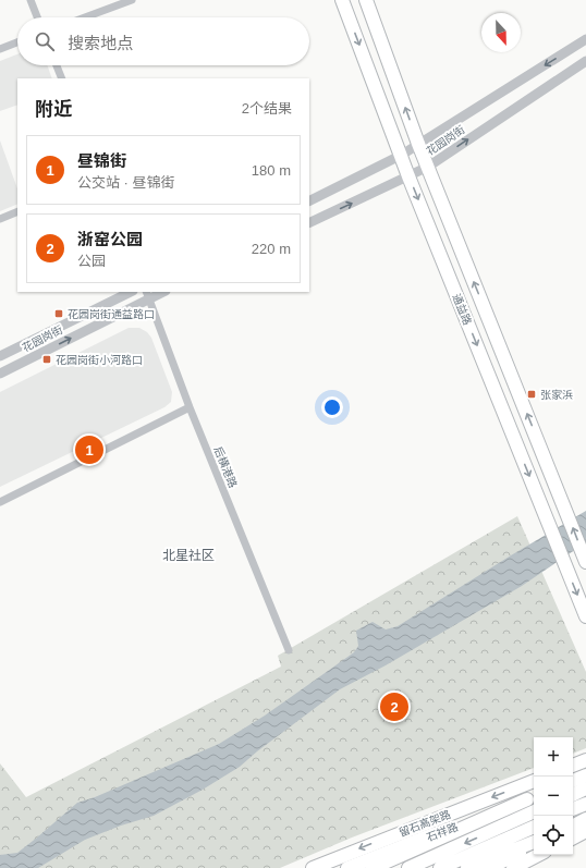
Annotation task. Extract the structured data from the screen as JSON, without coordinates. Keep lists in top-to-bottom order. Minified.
{"streets":{"main road":["通益路","留石高架路","石祥路"],"street":["花园岗街","后横港路"]},"crossings":[["花园岗街","通益路"],["花园岗街","后横港路"]],"districts":["北星社区"],"places":{"transit":["花园岗街通益路口","花园岗街小河路口","张家浜"]},"north":"bottom","page":{"search":"搜索地点","heading":["附近","2个结果"],"list":[{"mark":"1","name":"昼锦街","note":"公交站 · 昼锦街","value":"180 m"},{"mark":"2","name":"浙窑公园","note":"公园","value":"220 m"}],"pins":["1","2"],"map_buttons":["+","−"]}}
